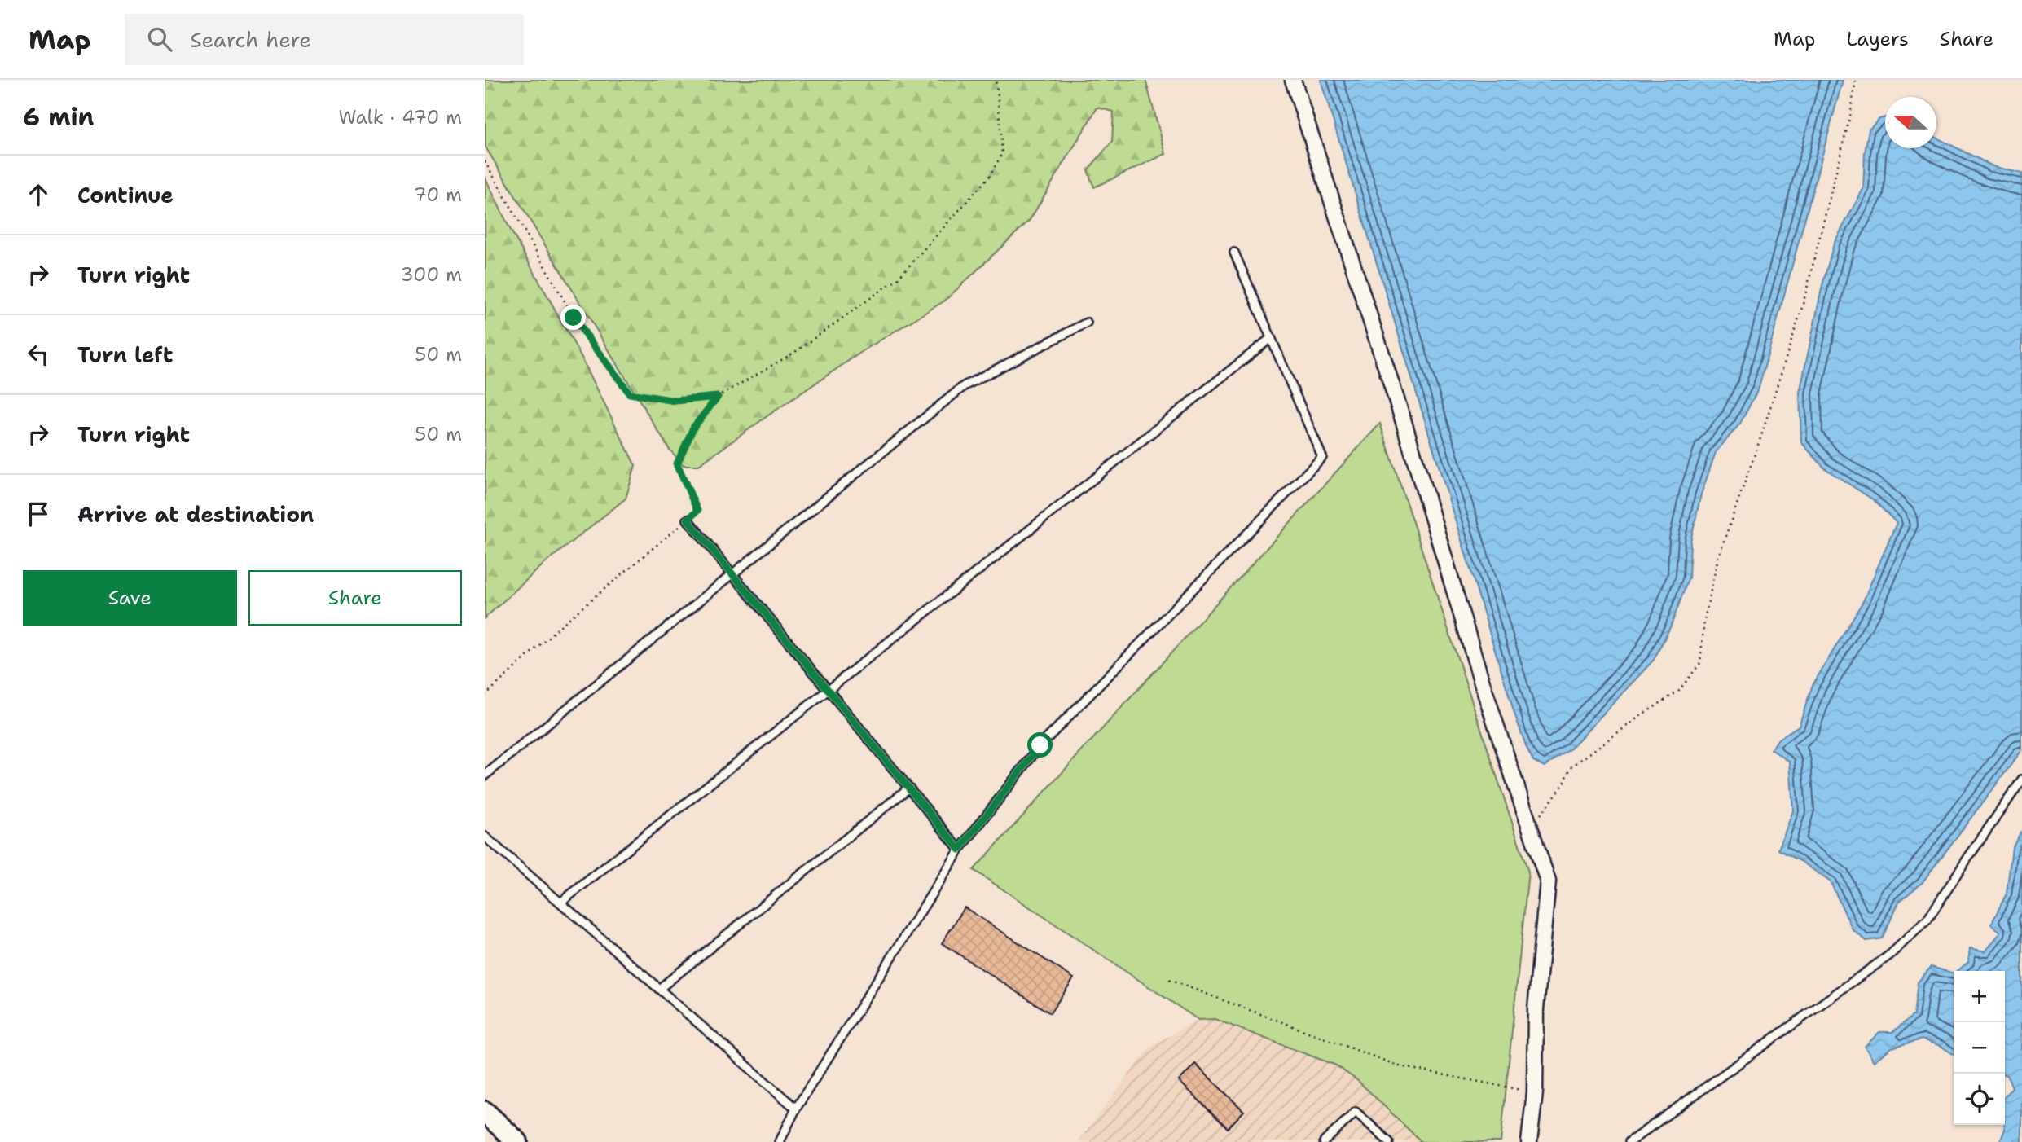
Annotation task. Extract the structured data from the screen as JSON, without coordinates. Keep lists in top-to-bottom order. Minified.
{"north":"left","page":{"header":"Map","search":"Search here","nav":["Map","Layers","Share"],"heading":["6 min","Walk · 470 m"],"list":[["Continue","70 m"],["Turn right","300 m"],["Turn left","50 m"],["Turn right","50 m"],"Arrive at destination"],"buttons":["Save","Share"],"map_buttons":["+","−"]}}
